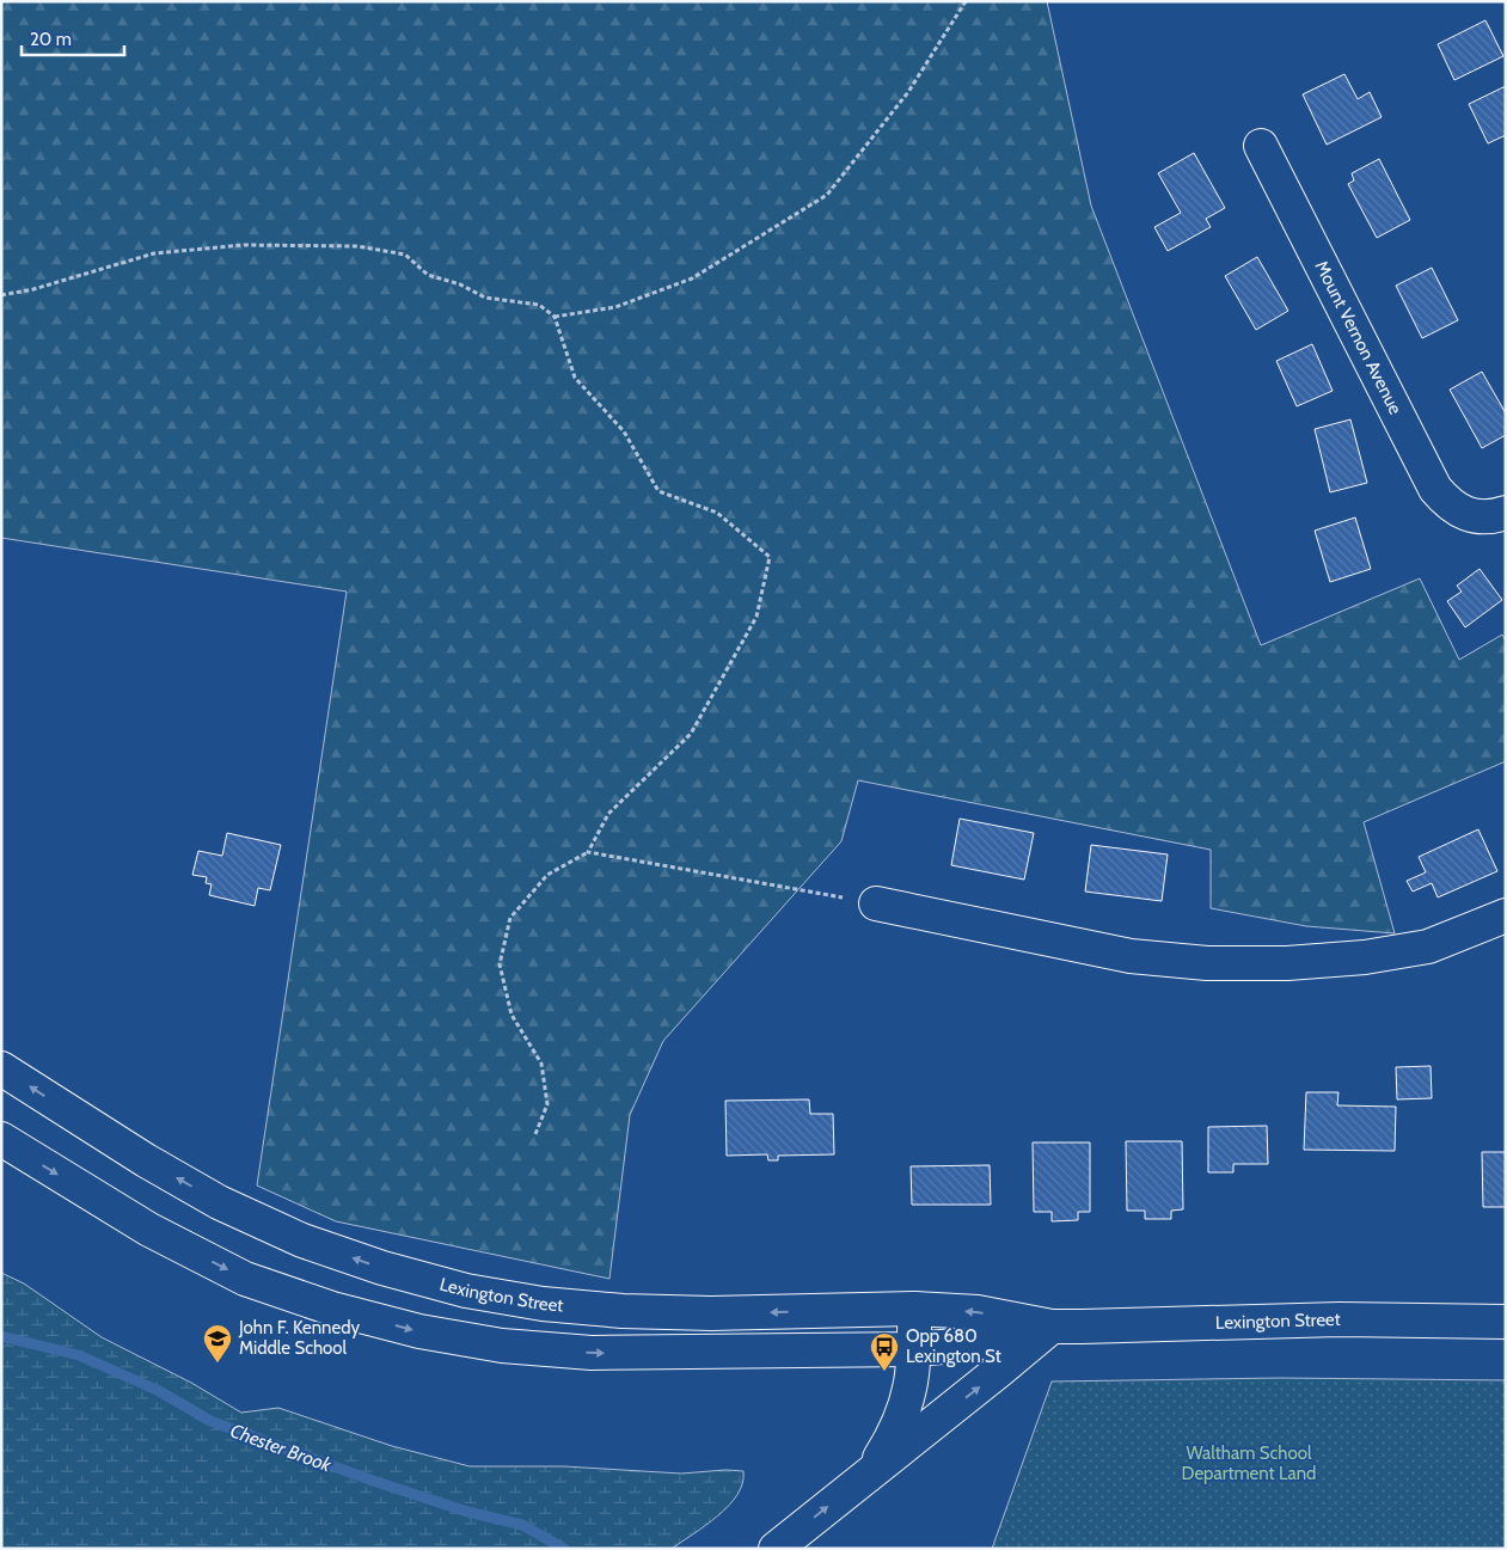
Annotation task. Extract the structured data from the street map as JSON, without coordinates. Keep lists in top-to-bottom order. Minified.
{"streets":{"main road":["Mount Vernon Avenue","Lexington Street"]},"water":["Chester Brook"],"parks":["Waltham School Department Land"],"places":{"school or university":["John F. Kennedy Middle School"],"bus stop":["Opp 680 Lexington St"]},"scale_bar":"20 m"}
